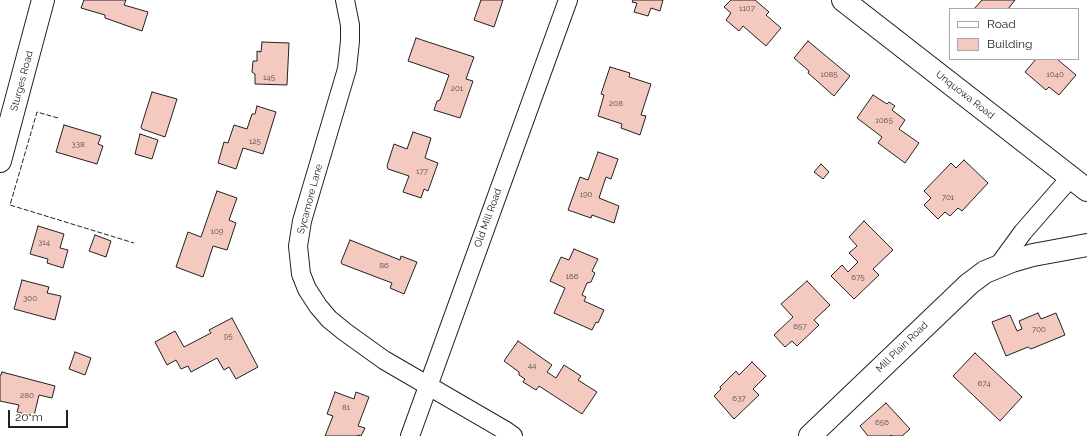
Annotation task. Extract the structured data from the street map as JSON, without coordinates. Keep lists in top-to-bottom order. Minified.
{"streets":{"main road":["Sturges Road","Unquowa Road","Mill Plain Road"],"street":["Sycamore Lane","Old Mill Road"]},"crossings":[["Unquowa Road","Mill Plain Road"],["Sycamore Lane","Old Mill Road"]],"house_numbers":["1107","1085","1040","145","201","208","1065","125","338","177","190","701","109","314","86","166","675","300","657","700","95","44","674","280","637","81","656"],"legend":["Road","Building"],"scale_bar":"20 m"}
